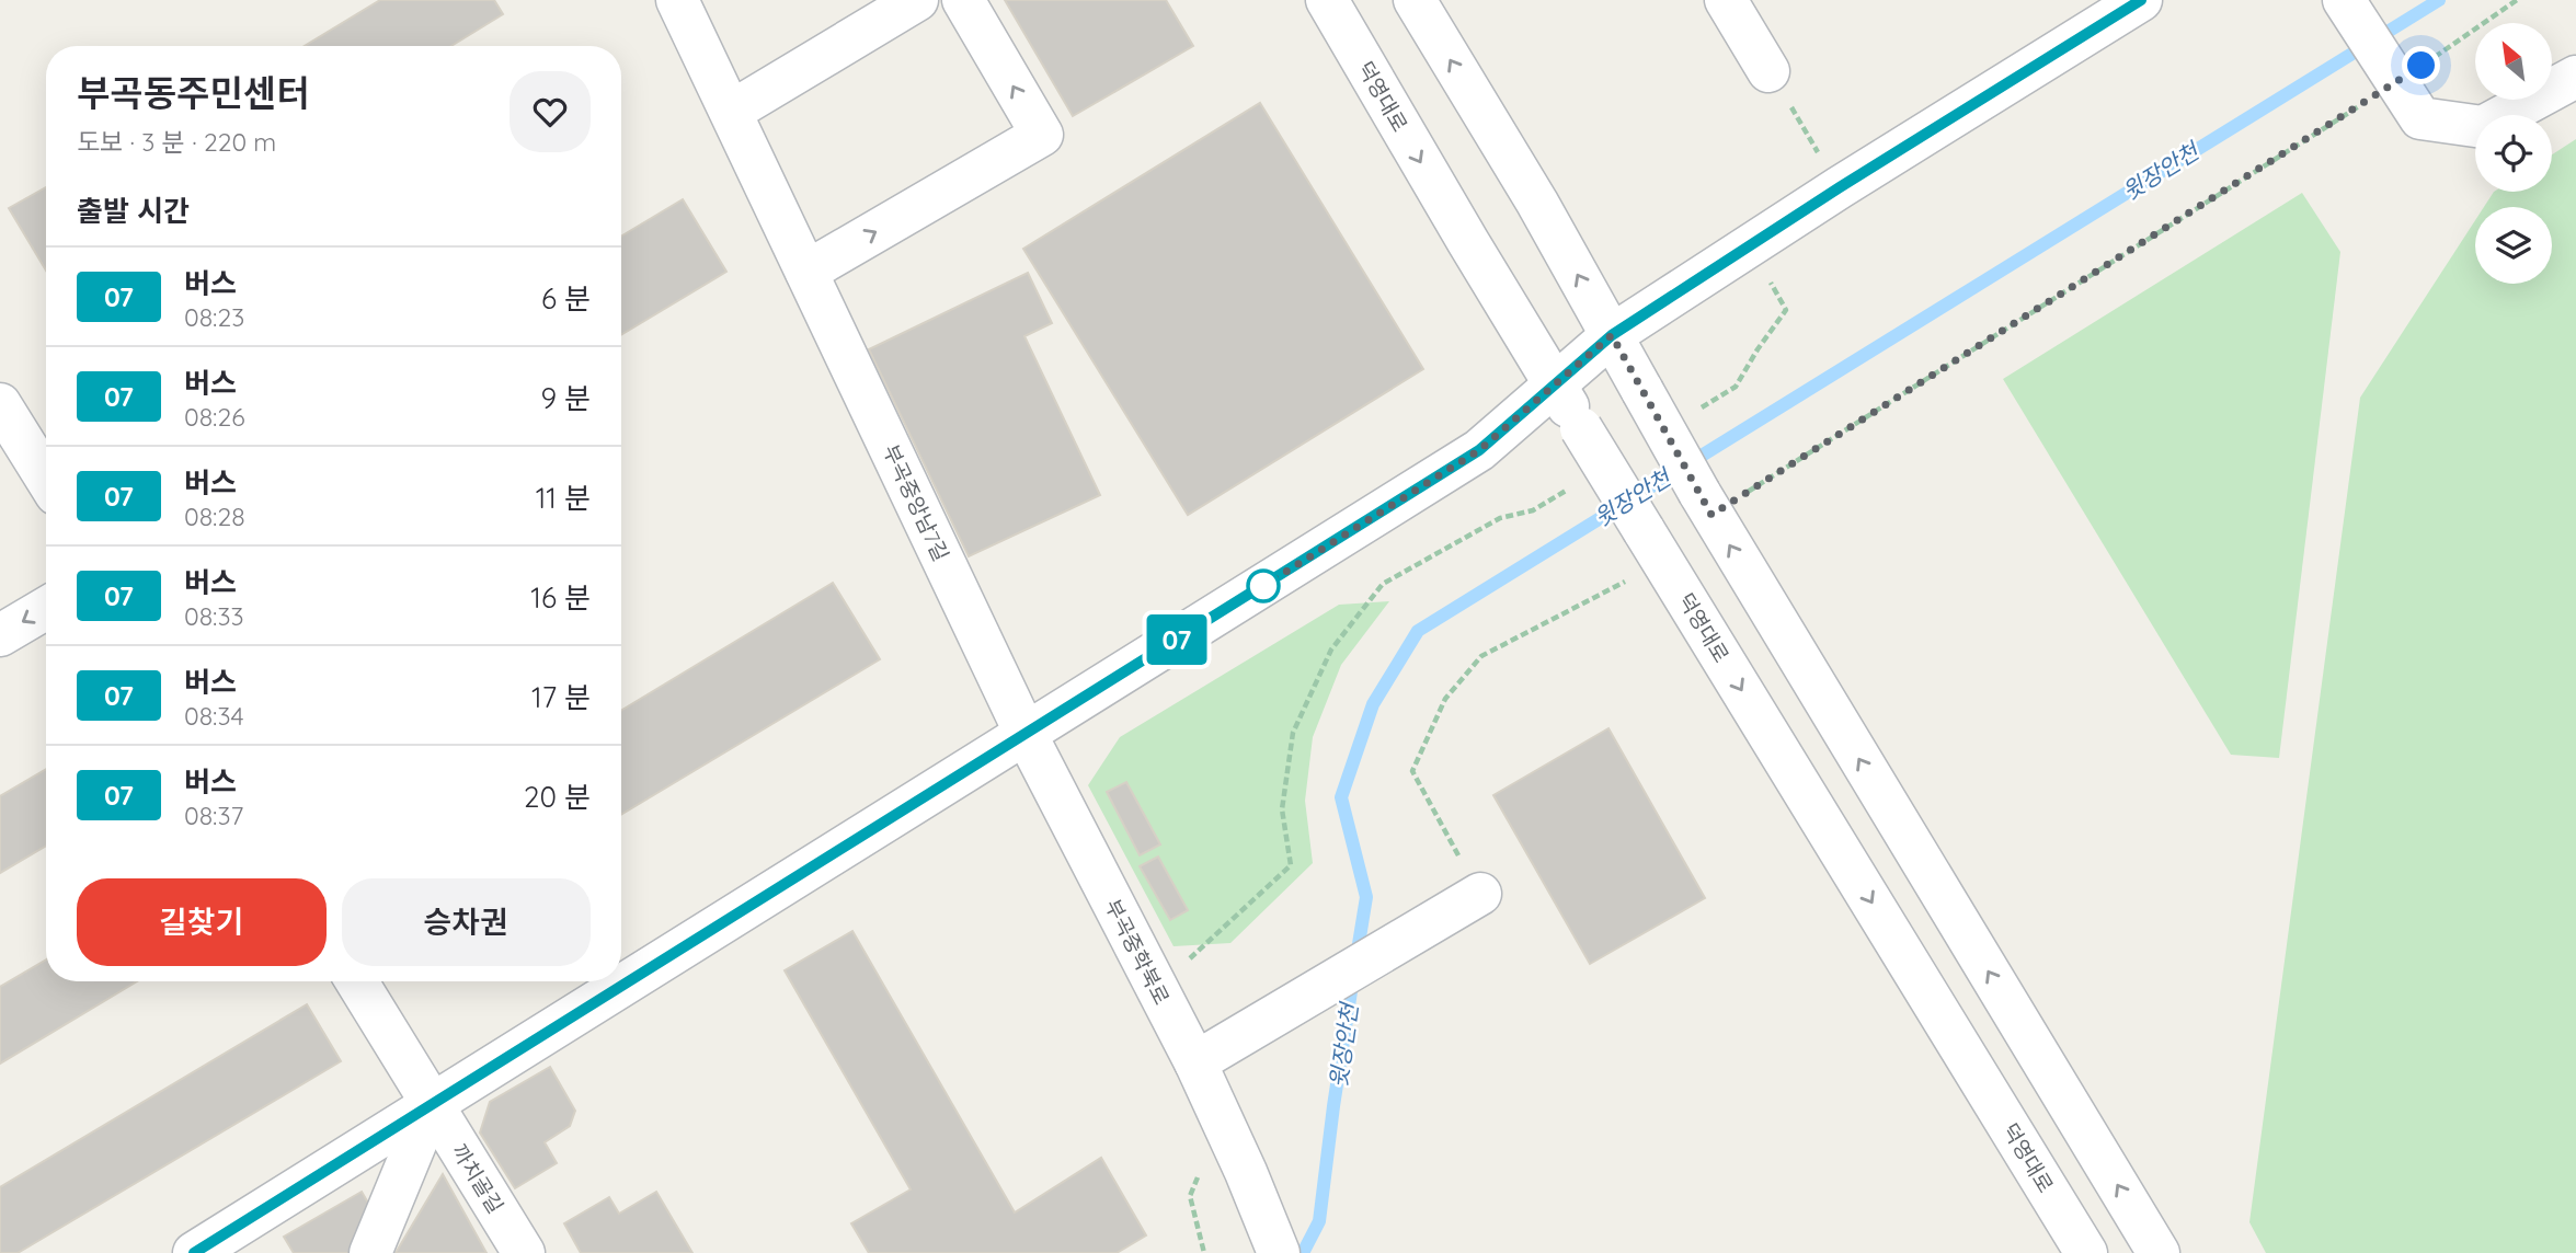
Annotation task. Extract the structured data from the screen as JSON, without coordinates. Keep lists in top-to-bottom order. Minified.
{"streets":{"street":["덕영대로","부곡중앙남7길","부곡중학북로","까치골길"]},"crossings":[["부곡중앙남7길","부곡중학북로"]],"water":["윗장안천"],"lines":["bus line 07"],"north":"top left","page":{"on_map":"07","heading":[["부곡동주민센터","도보 · 3 분 · 220 m"],"출발 시간"],"list":[{"mark":"07","name":"버스","note":"08:23","value":"6 분"},{"mark":"07","name":"버스","note":"08:26","value":"9 분"},{"mark":"07","name":"버스","note":"08:28","value":"11 분"},{"mark":"07","name":"버스","note":"08:33","value":"16 분"},{"mark":"07","name":"버스","note":"08:34","value":"17 분"},{"mark":"07","name":"버스","note":"08:37","value":"20 분"}],"buttons":["길찾기","승차권"]}}
